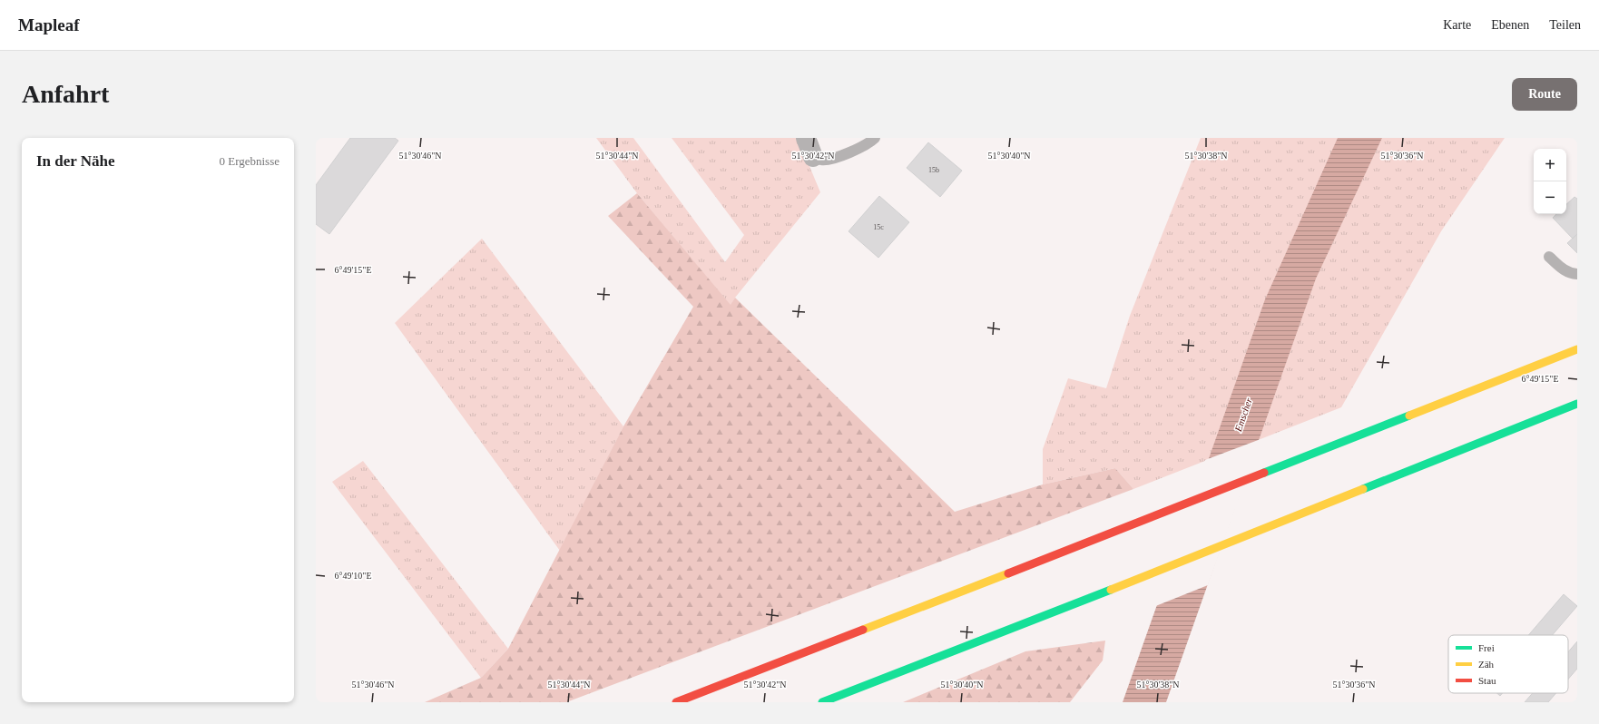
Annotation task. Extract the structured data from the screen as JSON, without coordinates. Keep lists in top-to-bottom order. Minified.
{"water":["Emscher"],"house_numbers":["15b","15c"],"legend":["Frei","Zäh","Stau"],"page":{"header":"Mapleaf","nav":["Karte","Ebenen","Teilen"],"buttons":"Route","title":"Anfahrt","heading":["In der Nähe","0 Ergebnisse"],"map_buttons":["+","−"]},"coordinates":["51°30'46\"N","51°30'44\"N","51°30'42\"N","51°30'40\"N","51°30'38\"N","51°30'36\"N","6°49'15\"E","6°49'10\"E"]}
